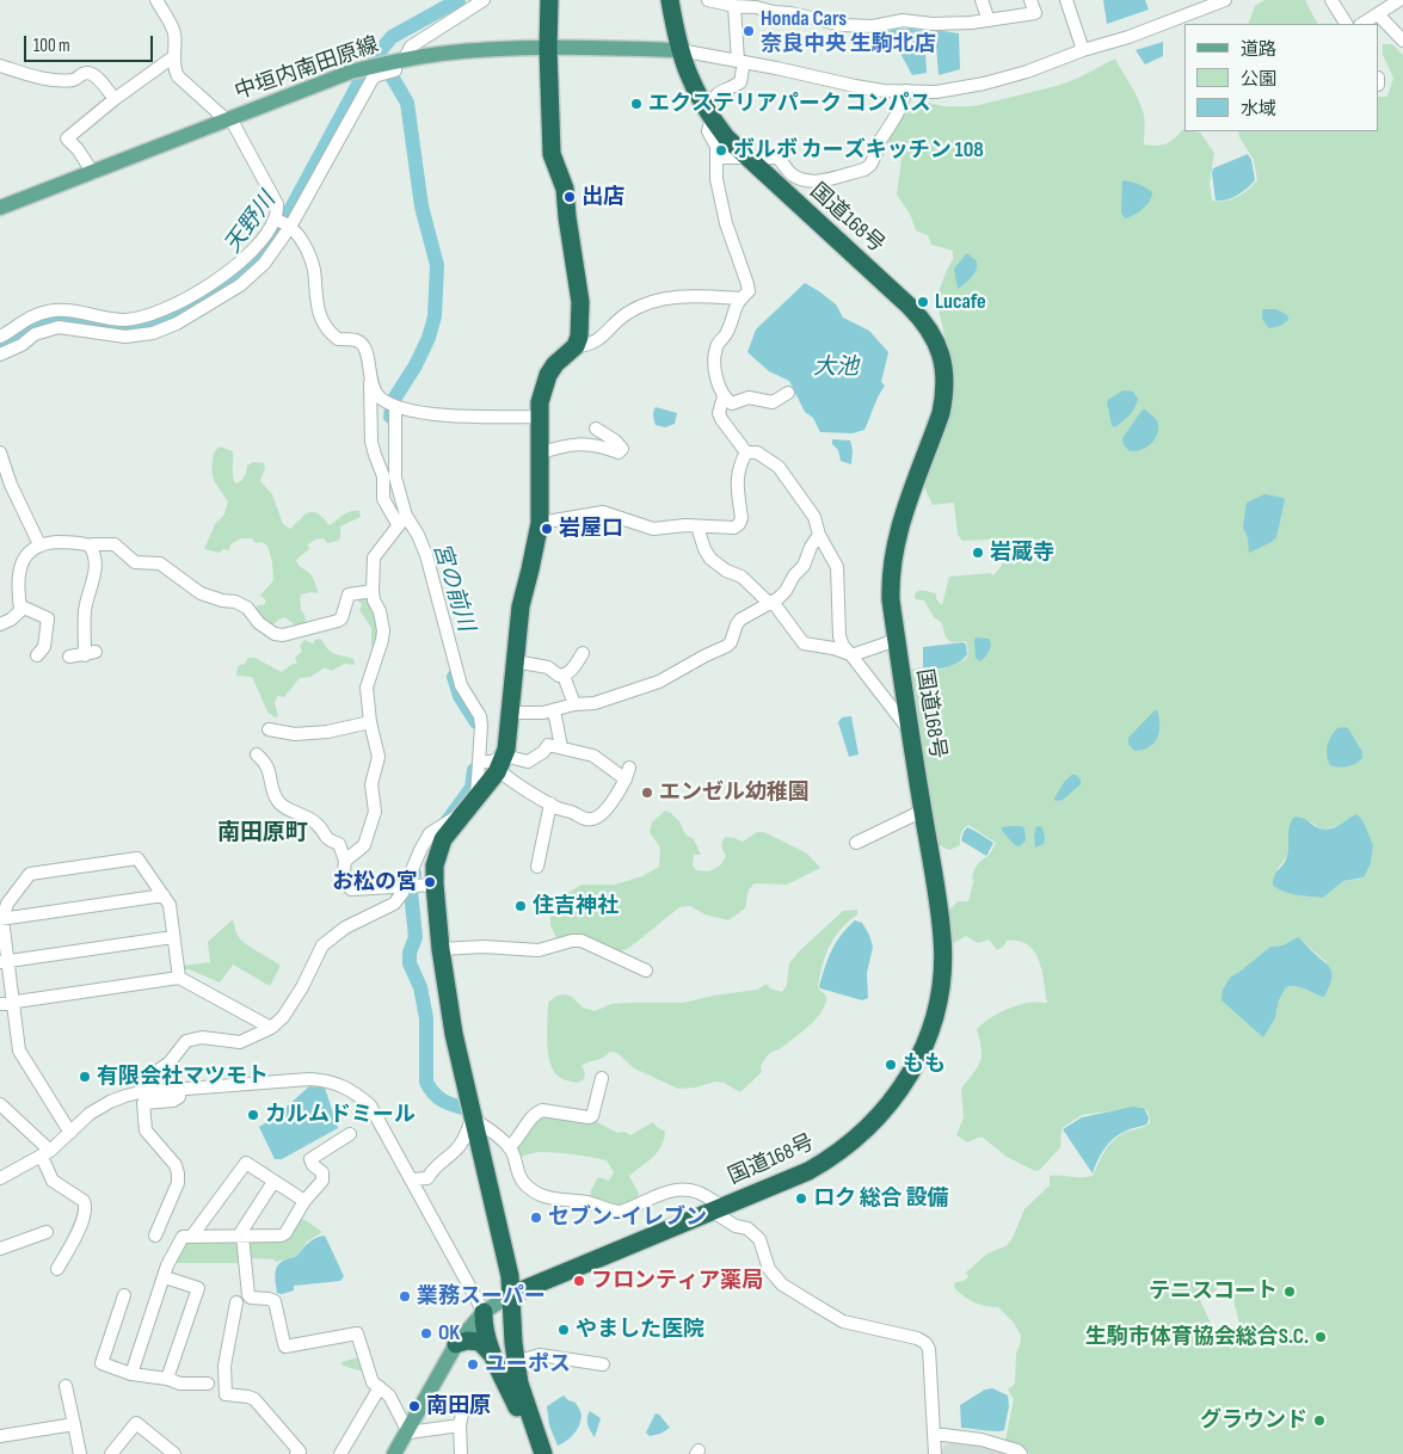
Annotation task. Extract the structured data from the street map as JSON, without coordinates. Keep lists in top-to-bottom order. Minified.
{"streets":{"highway":["国道168号"],"main road":["中垣内南田原線"]},"crossings":[["中垣内南田原線","国道168号"]],"districts":["南田原町"],"water":["天野川","大池","宮の前川"],"places":["Honda Cars 奈良中央 生駒北店","エクステリアパーク コンパス","ボルボ カーズキッチン 108","出店","Lucafe","岩屋口","岩蔵寺","エンゼル幼稚園","お松の宮","住吉神社","もも","有限会社マツモト","カルムドミール","ロク 総合 設備","セブン-イレブン","フロンティア薬局","テニスコート","業務スーパー","やました医院","OK","生駒市体育協会総合S.C.","ユーポス","南田原","グラウンド"],"legend":["道路","公園","水域"],"scale_bar":"100 m"}
